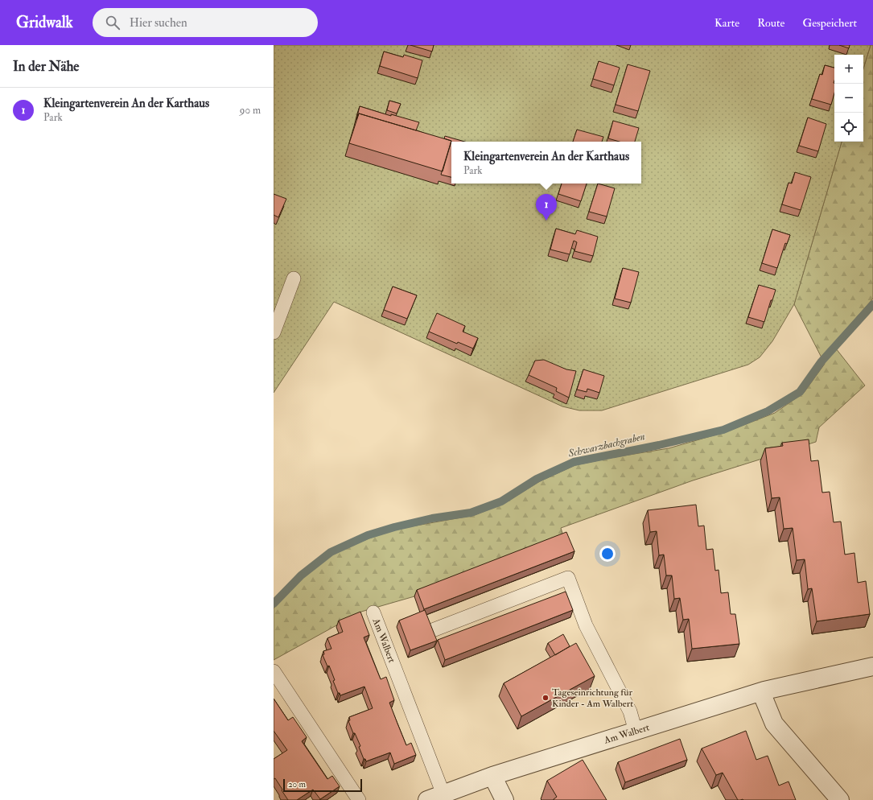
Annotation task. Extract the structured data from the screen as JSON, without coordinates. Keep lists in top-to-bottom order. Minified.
{"streets":{"street":["Am Walbert"]},"water":["Schwarzbachgraben"],"places":["Tageseinrichtung für Kinder - Am Walbert"],"scale_bar":"20 m","page":{"header":"Gridwalk","search":"Hier suchen","nav":["Karte","Route","Gespeichert"],"heading":"In der Nähe","map_buttons":["+","−"],"list":[{"mark":"1","name":"Kleingartenverein An der Karthaus","note":"Park","value":"90 m"}],"popup":["Kleingartenverein An der Karthaus","Park"],"pins":"1","scale":"20 m"}}
